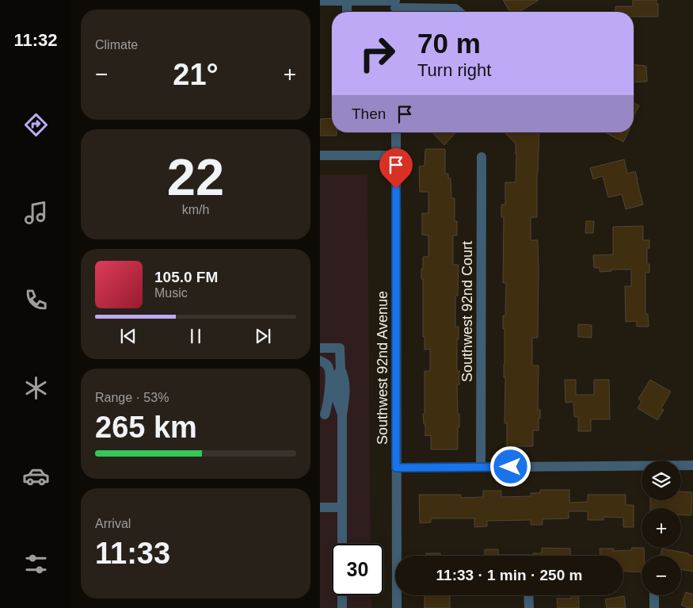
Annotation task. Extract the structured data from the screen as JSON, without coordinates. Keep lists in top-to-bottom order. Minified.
{"streets":{"street":["Southwest 92nd Court","Southwest 92nd Avenue"]},"page":{"tabs":"11:32","tile":["Climate",["22","km/h"],["Range · 53%","265 km"],["Arrival","11:33"]],"turn":["70 m","Turn right"],"heat":["−","21°","+"],"then":"Then","song":["105.0 FM","Music"],"map_buttons":["+","−"],"limit":"30","trip":"11:33 · 1 min · 250 m"}}
